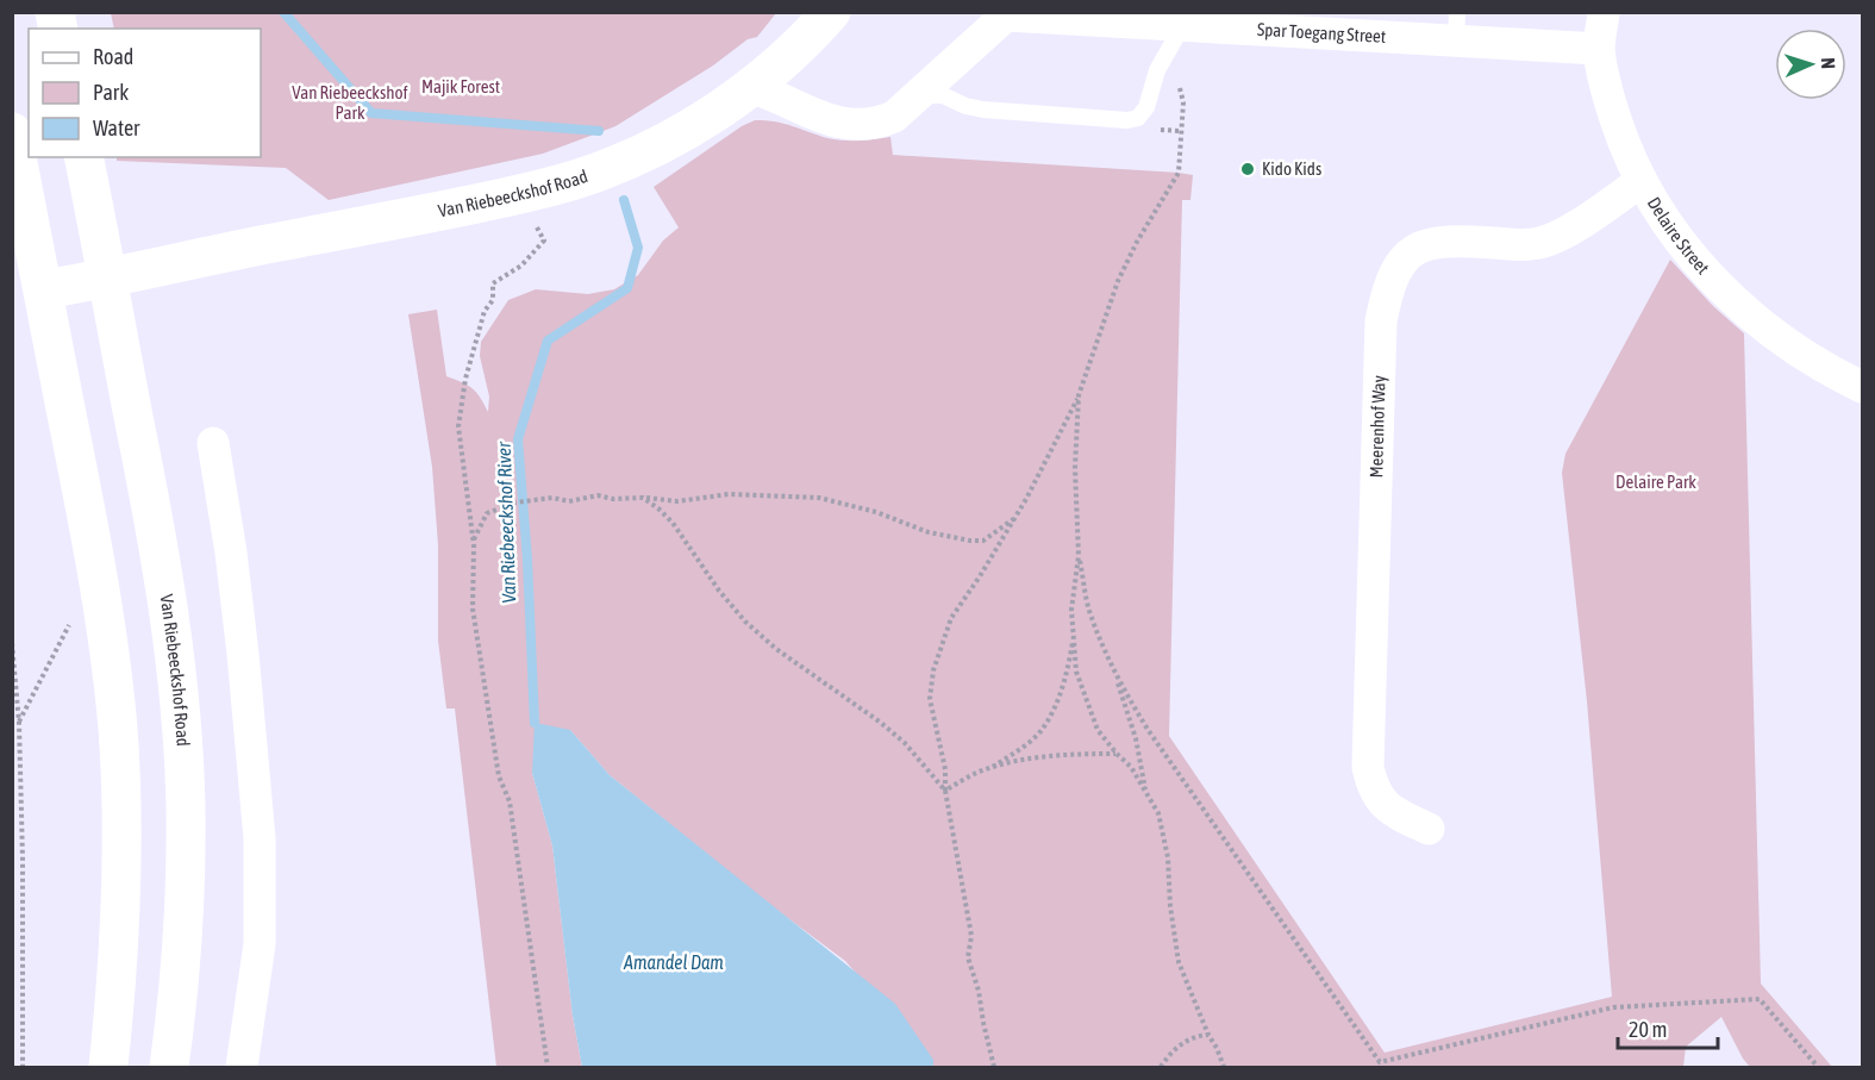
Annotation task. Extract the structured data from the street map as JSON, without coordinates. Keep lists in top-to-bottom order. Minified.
{"streets":{"street":["Spar Toegang Street","Van Riebeeckshof Road","Delaire Street","Meerenhof Way"]},"crossings":[["Spar Toegang Street","Van Riebeeckshof Road"],["Spar Toegang Street","Delaire Street"],["Delaire Street","Meerenhof Way"]],"water":["Van Riebeeckshof River","Amandel Dam"],"parks":["Majik Forest","Van Riebeeckshof Park","Delaire Park"],"places":["Kido Kids"],"legend":["Road","Park","Water"],"scale_bar":"20 m","north":"right"}
